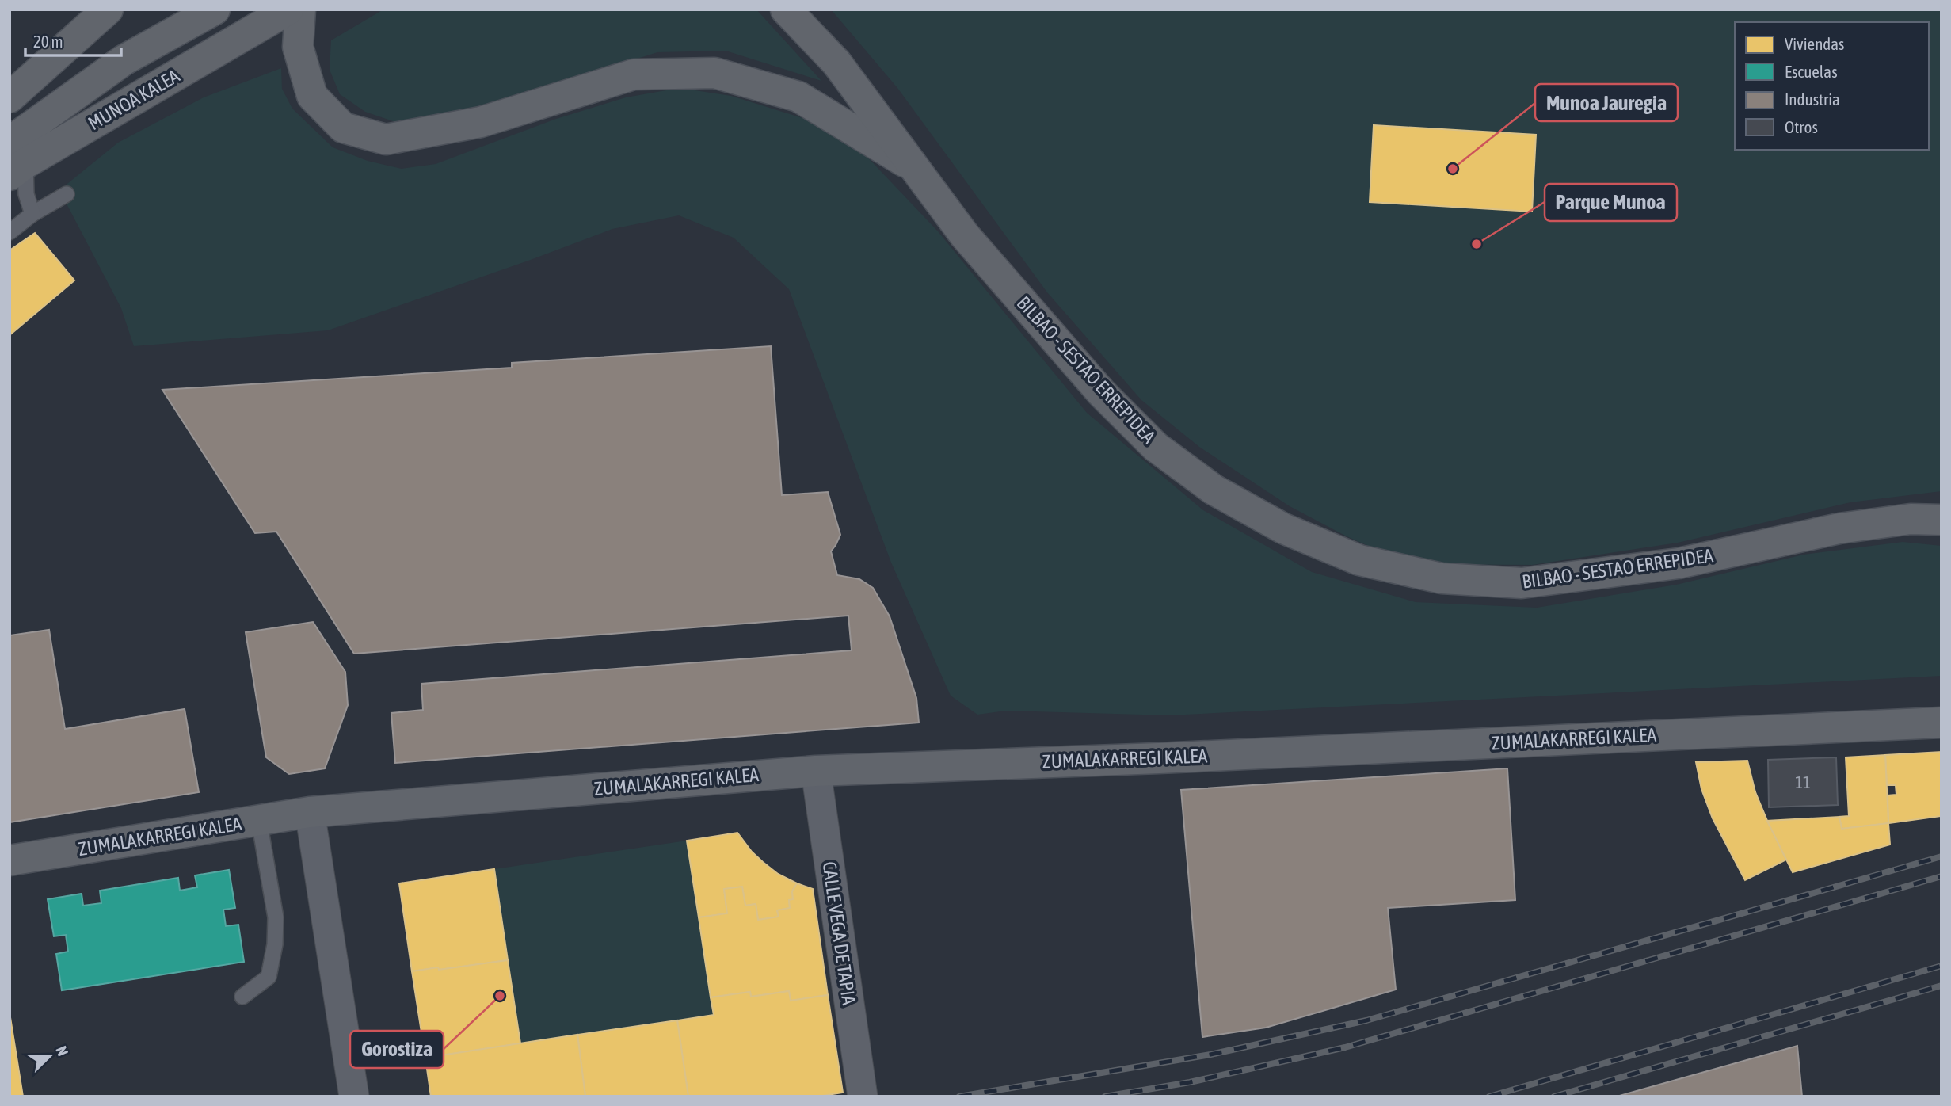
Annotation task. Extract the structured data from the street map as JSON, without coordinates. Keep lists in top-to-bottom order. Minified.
{"streets":{"main road":["MUNOA KALEA","BILBAO - SESTAO ERREPIDEA","ZUMALAKARREGI KALEA"],"street":["CALLE VEGA DE TAPIA"]},"crossings":[["ZUMALAKARREGI KALEA","CALLE VEGA DE TAPIA"]],"places":["Munoa Jauregia","Parque Munoa","Gorostiza"],"house_numbers":["11"],"legend":["Viviendas","Escuelas","Industria","Otros"],"scale_bar":"20 m","north":"top right"}
